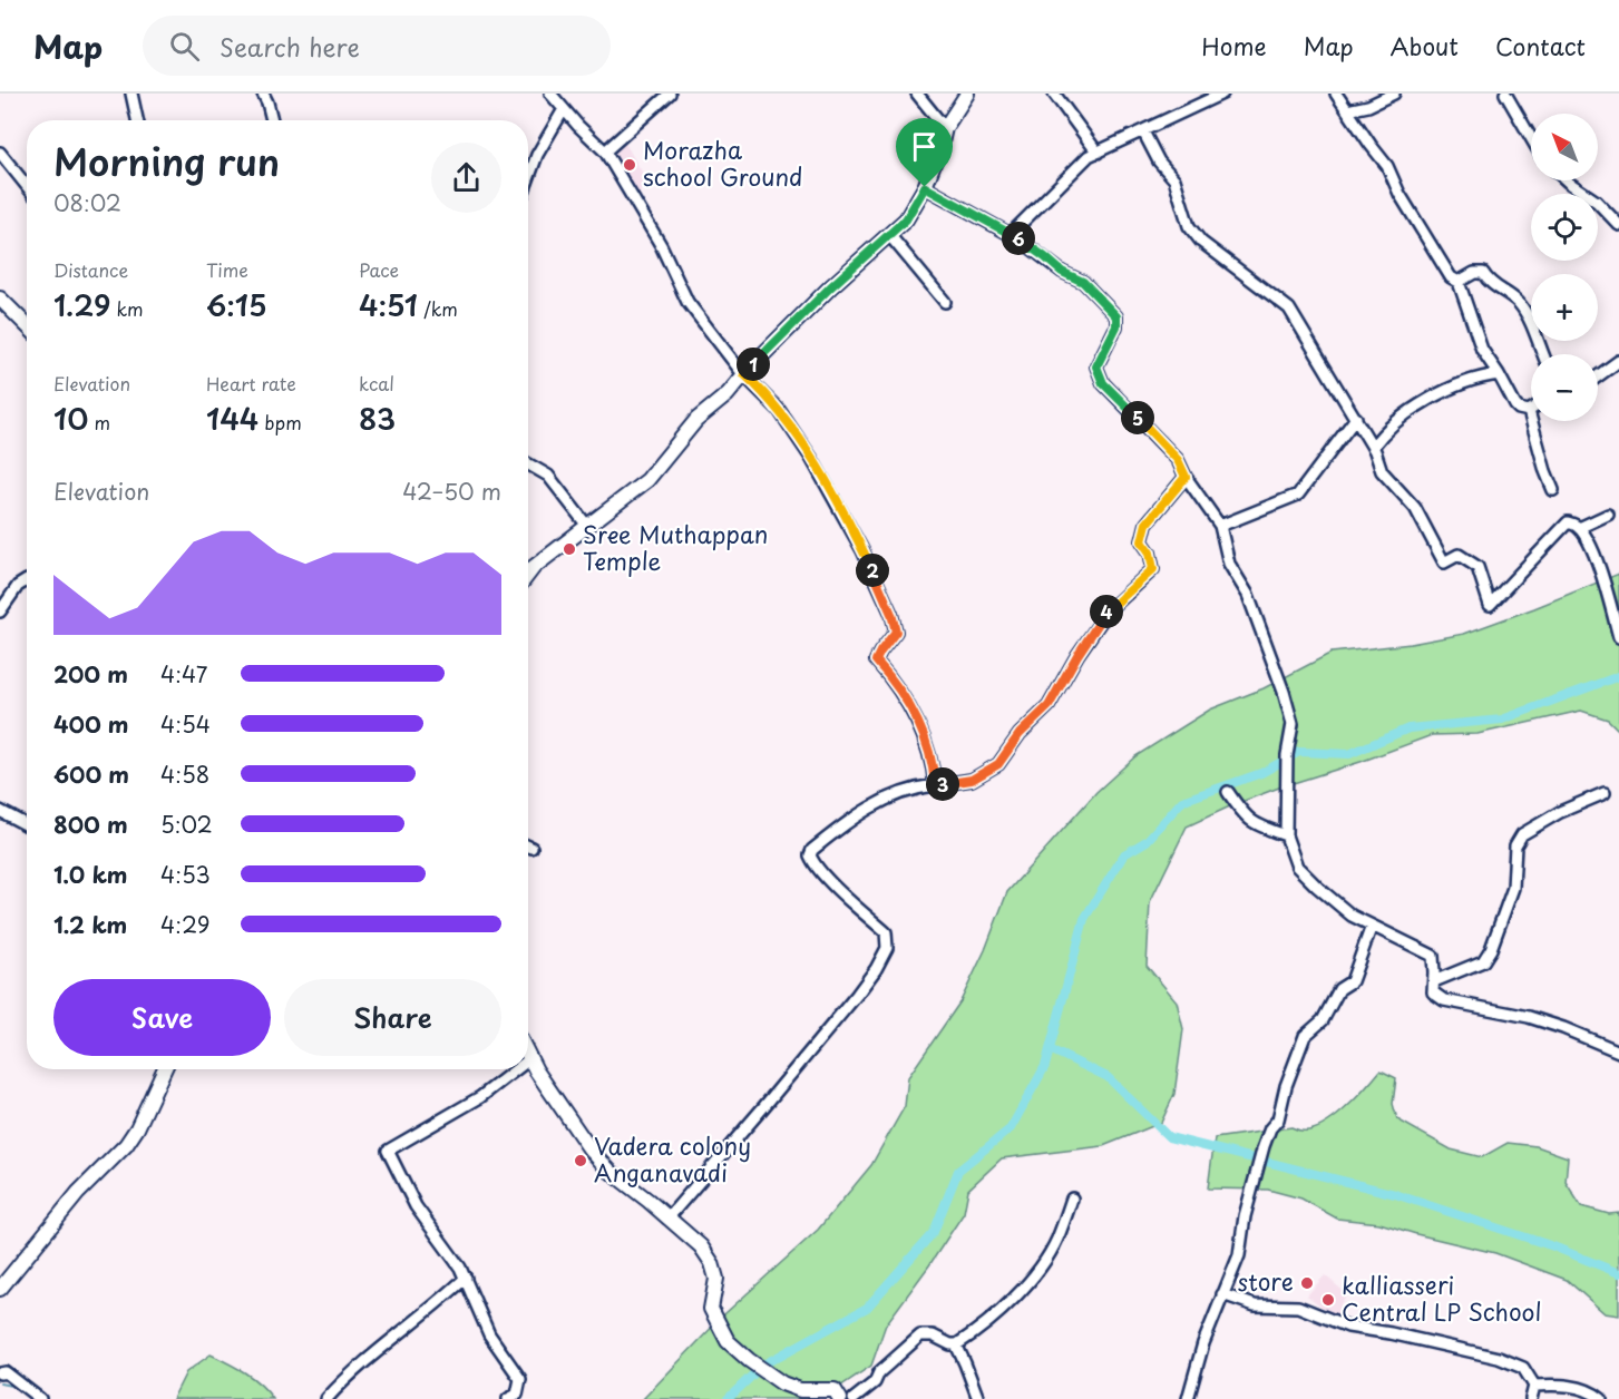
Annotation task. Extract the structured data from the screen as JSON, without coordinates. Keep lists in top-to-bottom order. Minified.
{"places":["Morazha school Ground","Sree Muthappan Temple","Vadera colony Anganavadi","store","kalliasseri Central LP School"],"north":"top left","page":{"header":"Map","search":"Search here","nav":["Home","Map","About","Contact"],"map_buttons":["+","−"],"heading":["Morning run","08:02"],"pins":["6","1","5","2","4","3"],"stats":[["Distance","1.29 km"],["Time","6:15"],["Pace","4:51 /km"],["Elevation","10 m"],["Heart rate","144 bpm"],["kcal","83"]],"chart":["Elevation","42–50 m"],"list":[{"name":"200 m","note":"4:47"},{"name":"400 m","note":"4:54"},{"name":"600 m","note":"4:58"},{"name":"800 m","note":"5:02"},{"name":"1.0 km","note":"4:53"},{"name":"1.2 km","note":"4:29"}],"buttons":["Save","Share"]}}
